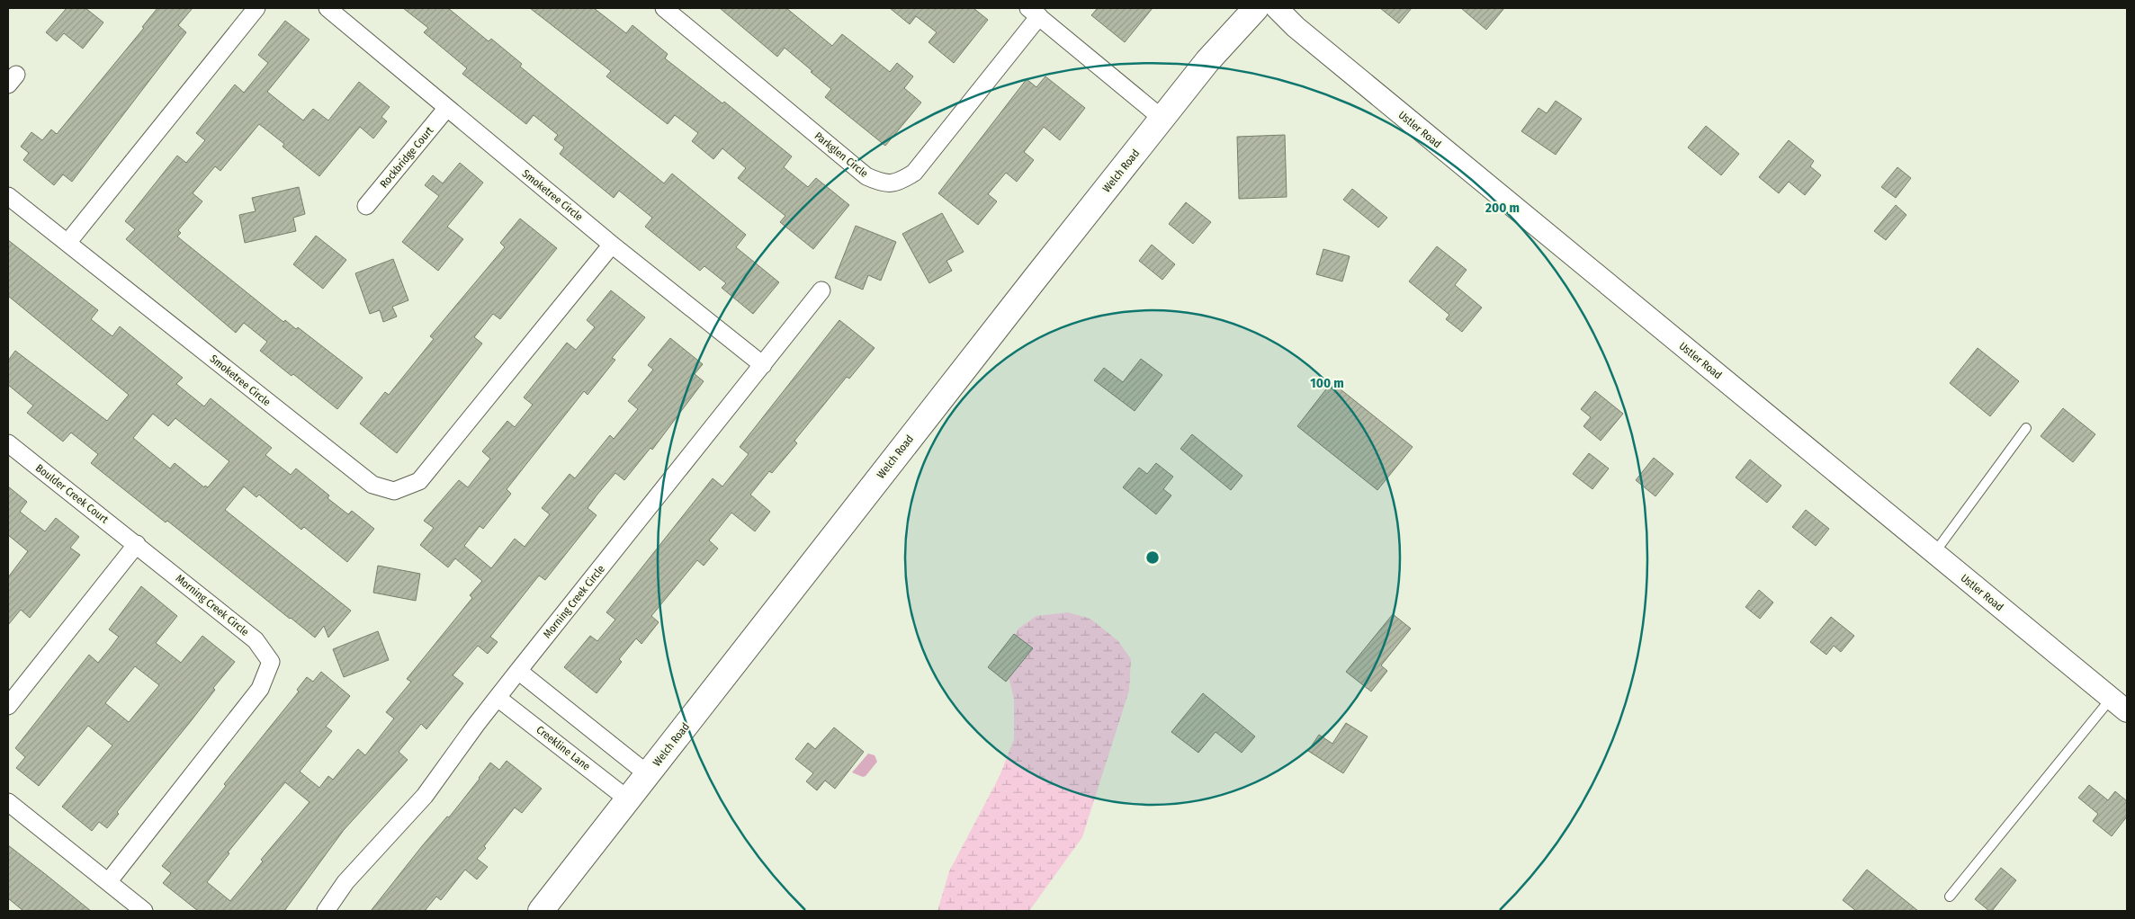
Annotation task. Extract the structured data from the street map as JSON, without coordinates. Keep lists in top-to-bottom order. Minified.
{"streets":{"main road":["Welch Road"],"street":["Ustler Road","Parkglen Circle","Rockbridge Court","Smoketree Circle","Boulder Creek Court","Morning Creek Circle","Creekline Lane"]},"crossings":[["Parkglen Circle","Welch Road"],["Rockbridge Court","Smoketree Circle"],["Welch Road","Creekline Lane"],["Smoketree Circle","Morning Creek Circle"],["Boulder Creek Court","Morning Creek Circle"],["Morning Creek Circle","Creekline Lane"]],"rings":["200 m","100 m"]}
